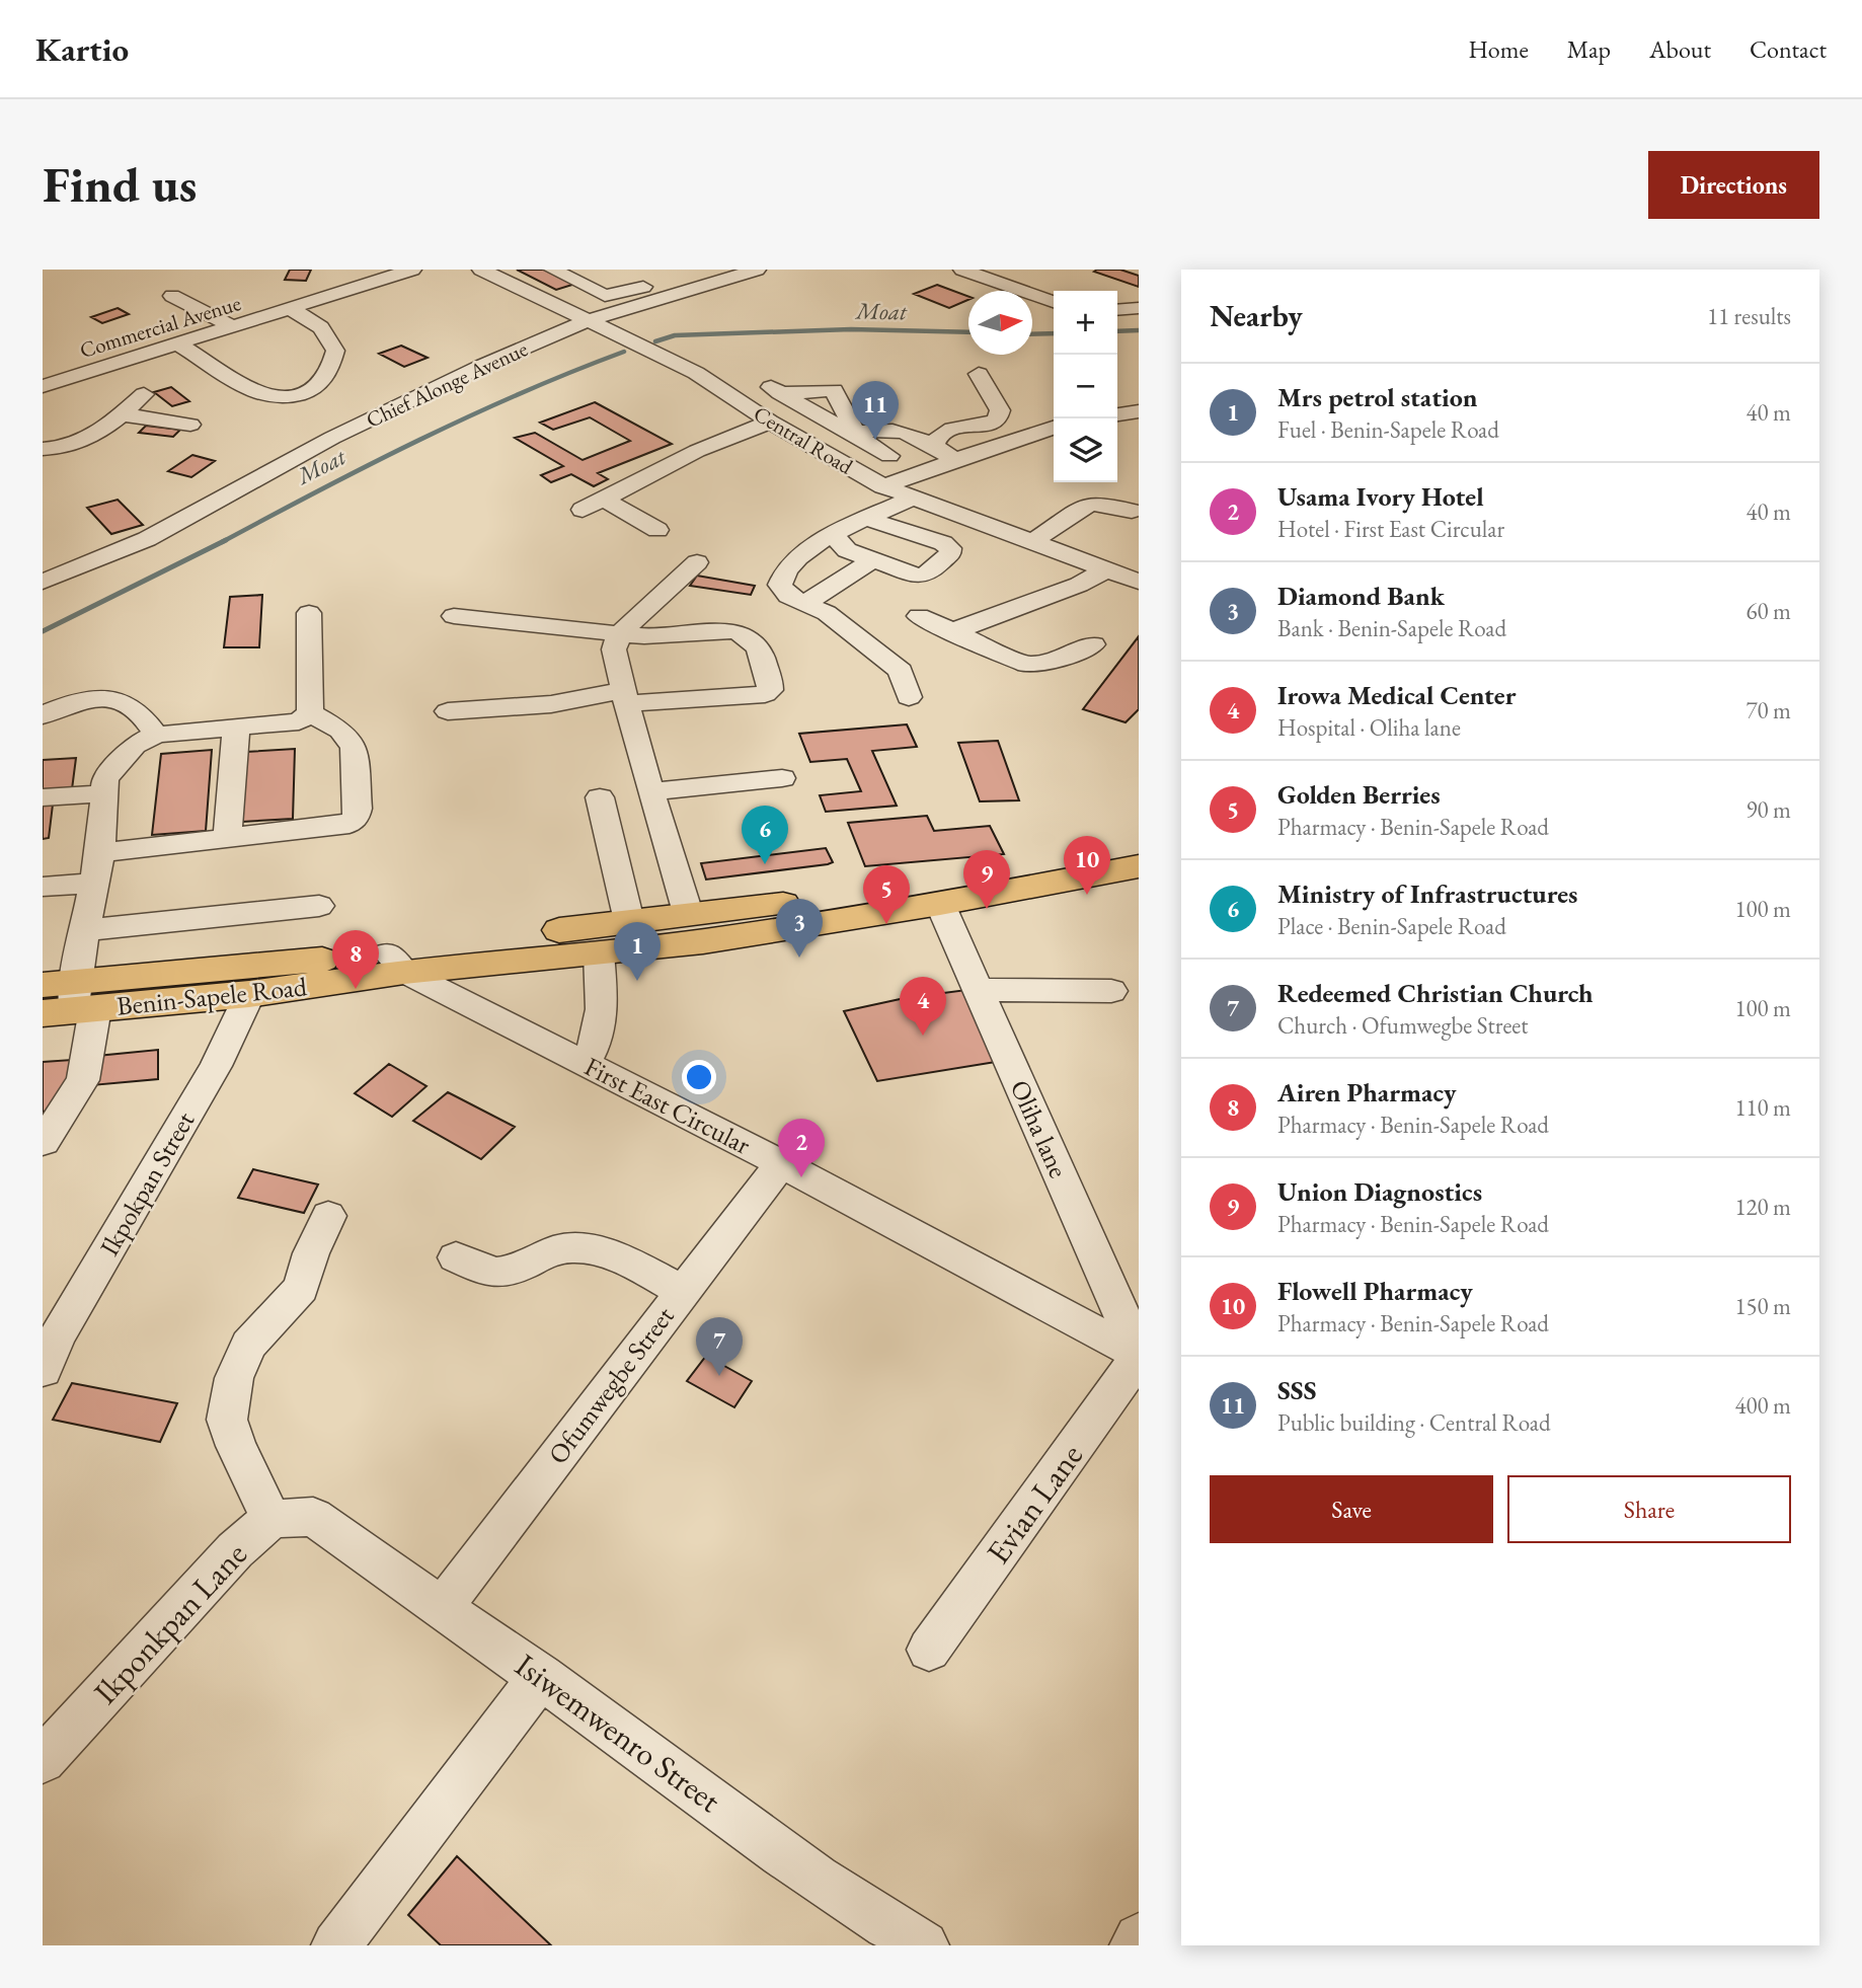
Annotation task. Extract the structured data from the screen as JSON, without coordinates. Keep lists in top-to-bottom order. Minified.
{"streets":{"highway":["Benin-Sapele Road"],"street":["Commercial Avenue","Chief Alonge Avenue","Central Road","First East Circular","Oliha lane","Ikpokpan Street","Ofumwegbe Street","Evian Lane","Ikponkpan Lane","Isiwemwenro Street"]},"crossings":[["Chief Alonge Avenue","Central Road"],["Benin-Sapele Road","First East Circular"],["Benin-Sapele Road","Oliha lane"],["Benin-Sapele Road","Ikpokpan Street"],["First East Circular","Oliha lane"],["First East Circular","Ofumwegbe Street"],["First East Circular","Evian Lane"],["Oliha lane","Evian Lane"],["Ofumwegbe Street","Isiwemwenro Street"],["Ikponkpan Lane","Isiwemwenro Street"]],"water":["Moat"],"north":"right","page":{"header":"Kartio","nav":["Home","Map","About","Contact"],"buttons":["Directions",["Save","Share"]],"title":"Find us","heading":["Nearby","11 results"],"map_buttons":["+","−"],"list":[{"mark":"1","name":"Mrs petrol station","note":"Fuel · Benin-Sapele Road","value":"40 m"},{"mark":"2","name":"Usama Ivory Hotel","note":"Hotel · First East Circular","value":"40 m"},{"mark":"3","name":"Diamond Bank","note":"Bank · Benin-Sapele Road","value":"60 m"},{"mark":"4","name":"Irowa Medical Center","note":"Hospital · Oliha lane","value":"70 m"},{"mark":"5","name":"Golden Berries","note":"Pharmacy · Benin-Sapele Road","value":"90 m"},{"mark":"6","name":"Ministry of Infrastructures","note":"Place · Benin-Sapele Road","value":"100 m"},{"mark":"7","name":"Redeemed Christian Church","note":"Church · Ofumwegbe Street","value":"100 m"},{"mark":"8","name":"Airen Pharmacy","note":"Pharmacy · Benin-Sapele Road","value":"110 m"},{"mark":"9","name":"Union Diagnostics","note":"Pharmacy · Benin-Sapele Road","value":"120 m"},{"mark":"10","name":"Flowell Pharmacy","note":"Pharmacy · Benin-Sapele Road","value":"150 m"},{"mark":"11","name":"SSS","note":"Public building · Central Road","value":"400 m"}],"pins":["11","6","10","9","5","3","1","8","4","2","7"]}}
